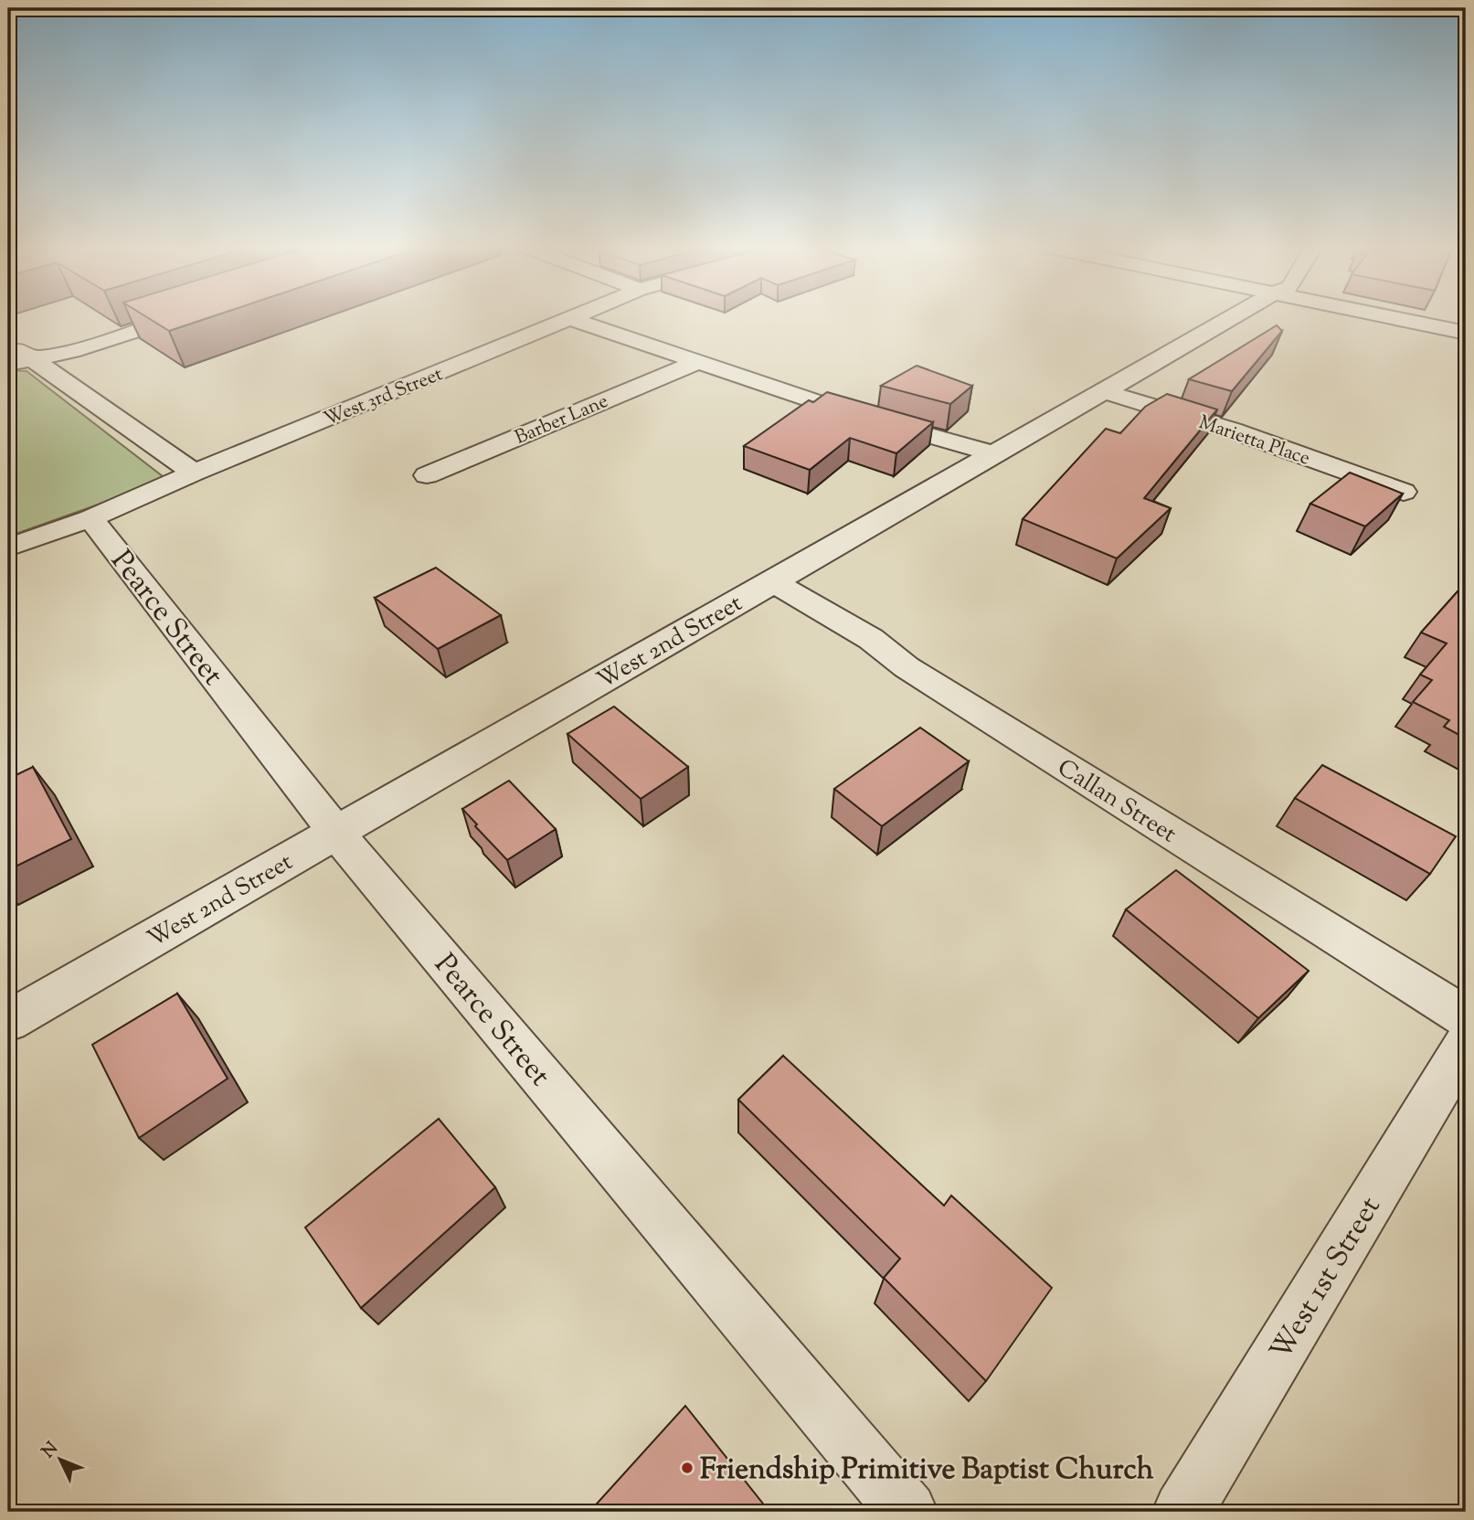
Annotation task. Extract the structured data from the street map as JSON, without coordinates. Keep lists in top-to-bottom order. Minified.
{"streets":{"street":["West 3rd Street","Barber Lane","Marietta Place","Pearce Street","West 2nd Street","Callan Street","West 1st Street"]},"crossings":[["West 3rd Street","Pearce Street"],["Marietta Place","West 2nd Street"],["Pearce Street","West 2nd Street"],["West 2nd Street","Callan Street"]],"places":["Friendship Primitive Baptist Church"],"north":"top left"}
